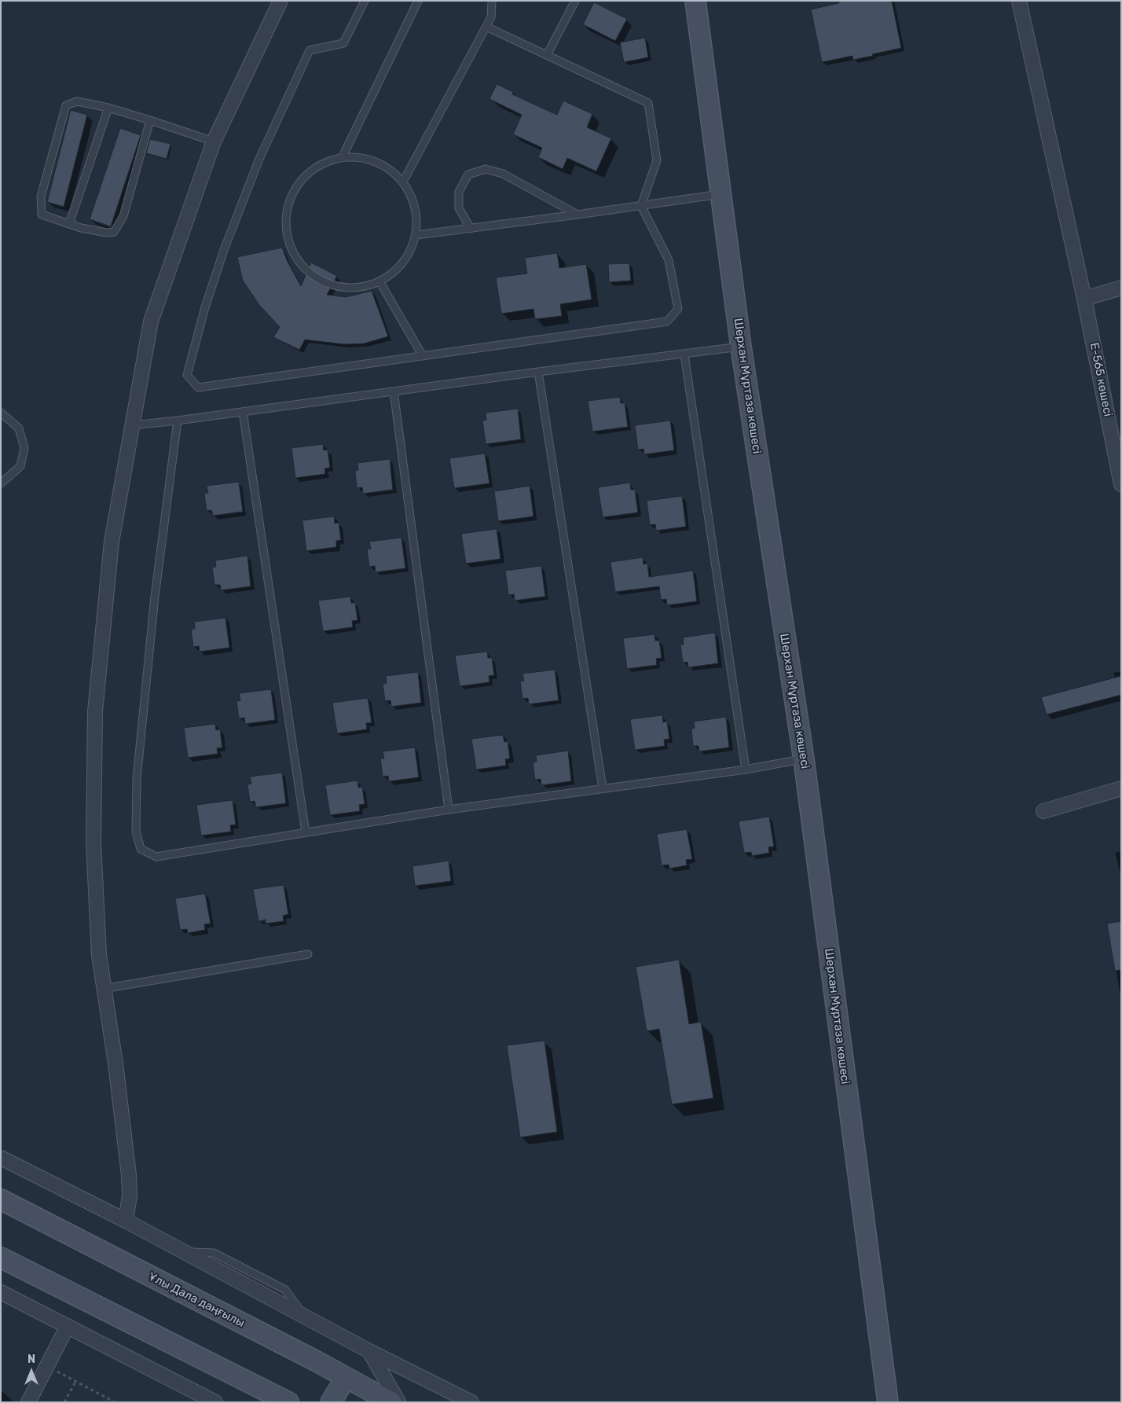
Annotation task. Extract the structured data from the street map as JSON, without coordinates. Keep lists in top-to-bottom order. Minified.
{"streets":{"main road":["Шерхан Мұртаза көшесі","Ұлы Дала даңғылы"],"street":["Е-565 көшесі"]},"north":"top"}
